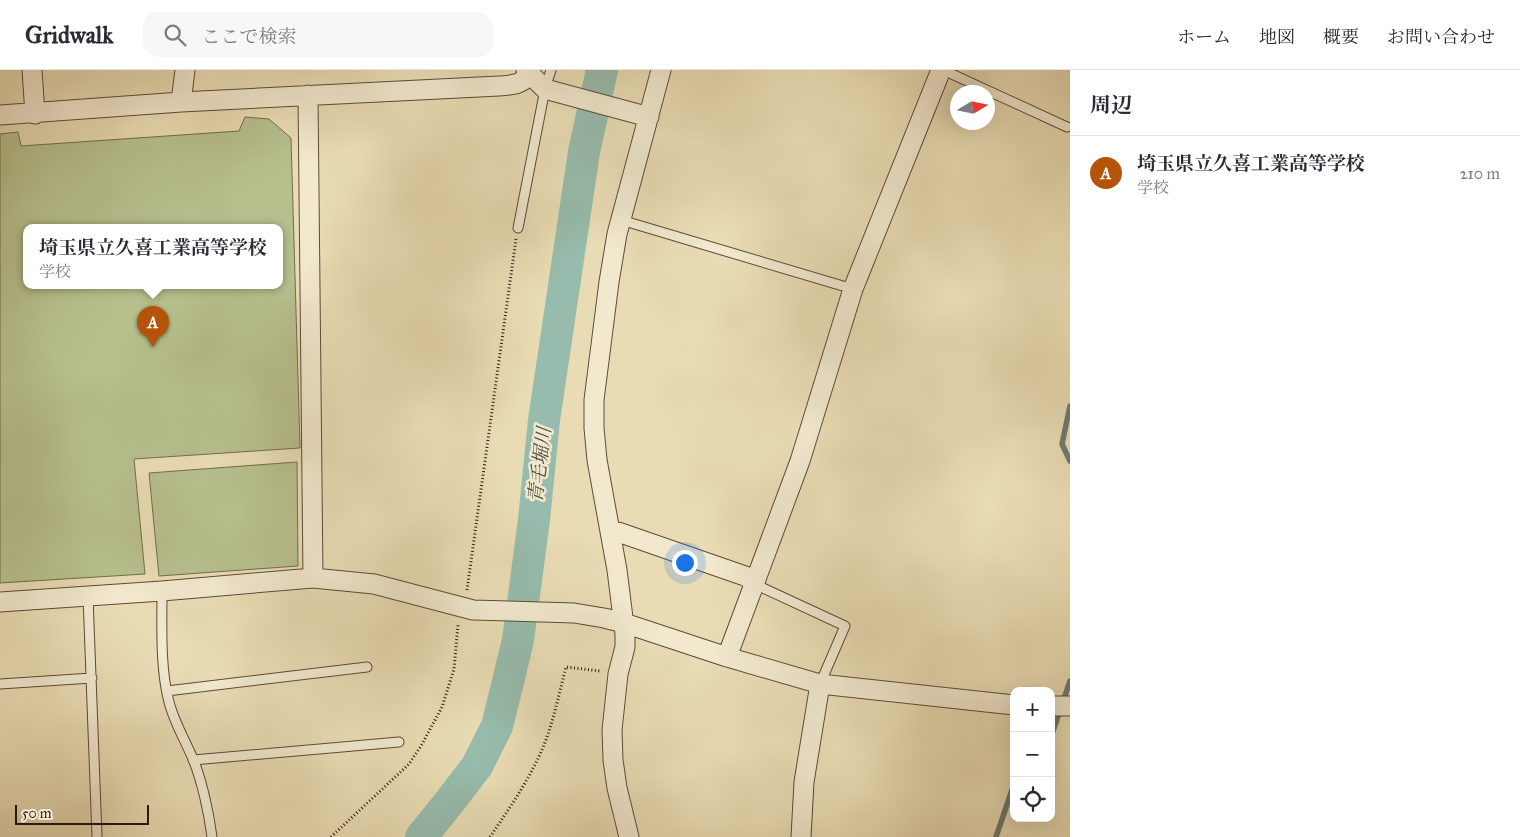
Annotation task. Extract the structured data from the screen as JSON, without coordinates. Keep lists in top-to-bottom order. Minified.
{"water":["青毛堀川"],"scale_bar":"50 m","north":"right","page":{"header":"Gridwalk","search":"ここで検索","nav":["ホーム","地図","概要","お問い合わせ"],"heading":"周辺","list":[{"mark":"A","name":"埼玉県立久喜工業高等学校","note":"学校","value":"210 m"}],"popup":["埼玉県立久喜工業高等学校","学校"],"pins":"A","map_buttons":["+","−"],"scale":"50 m"}}
